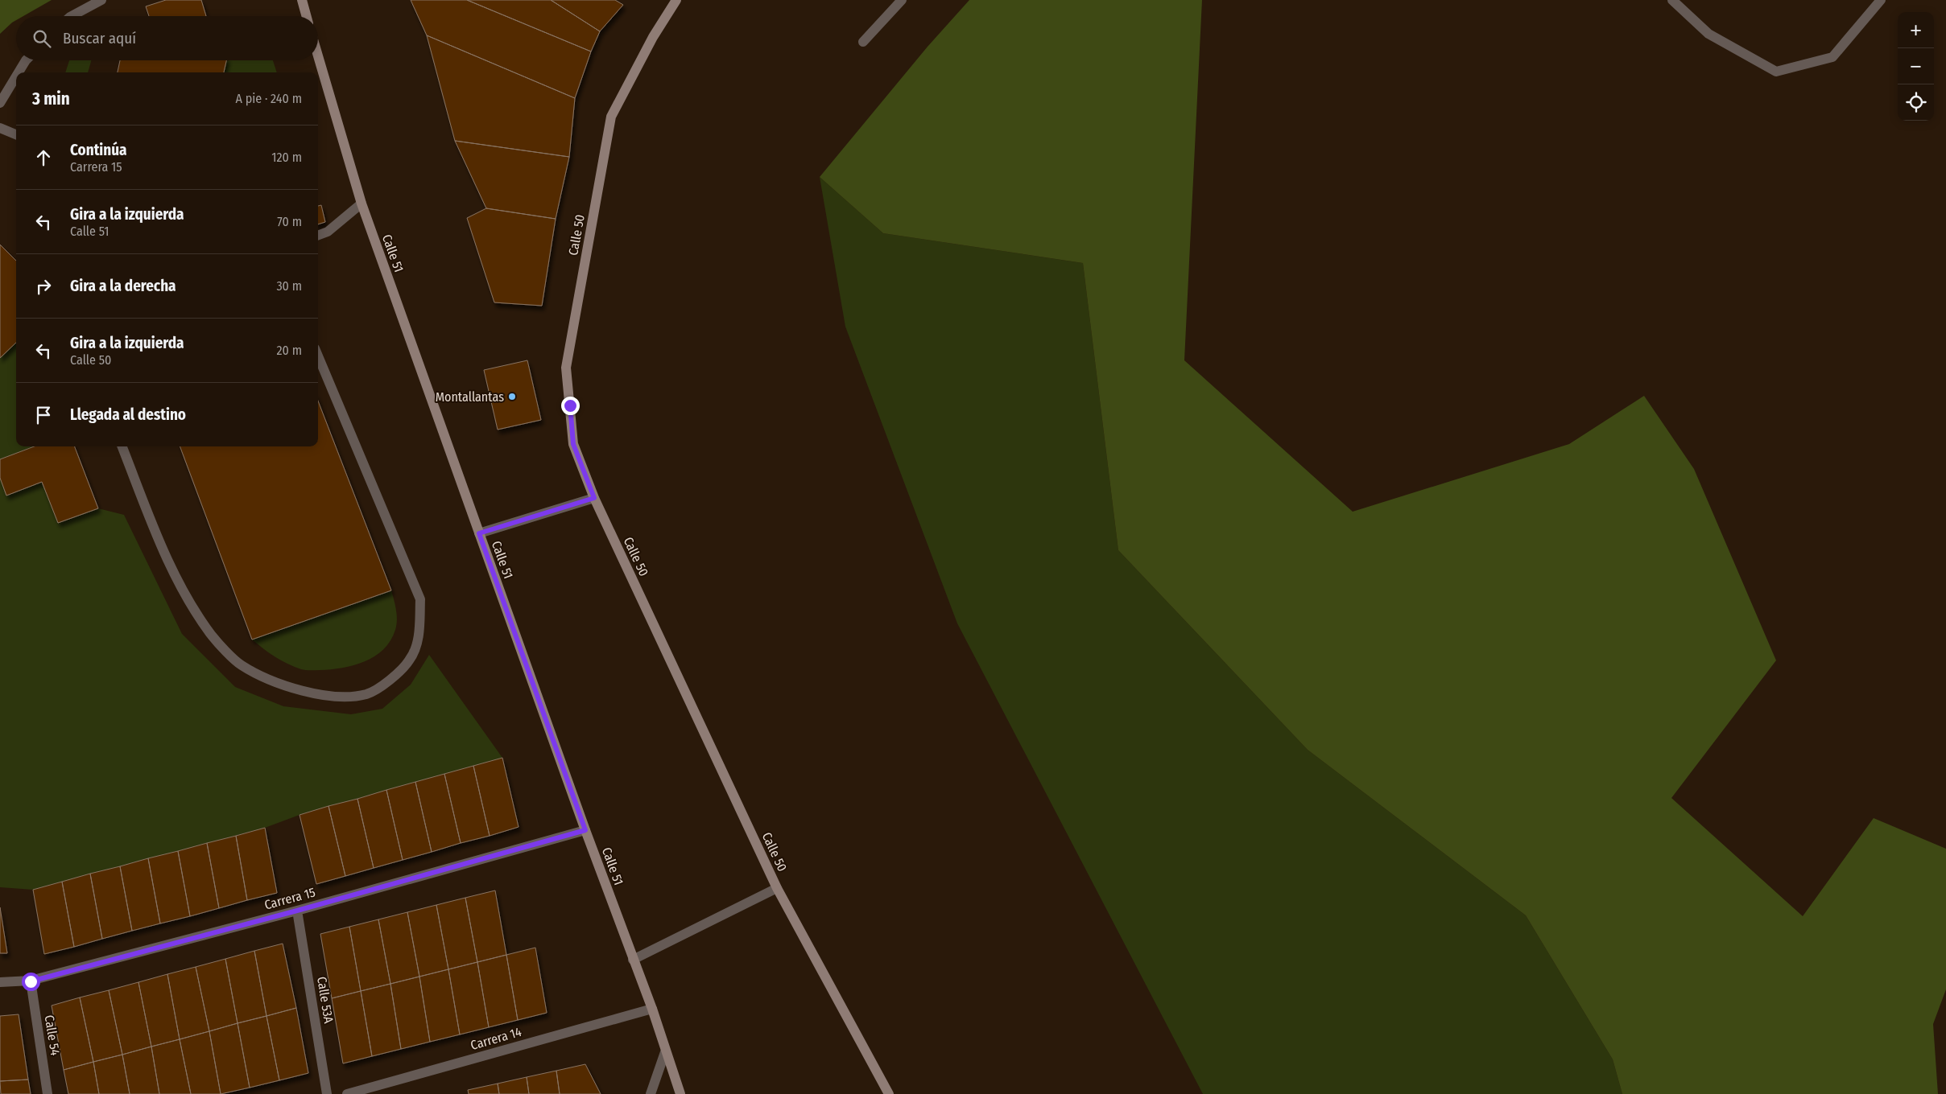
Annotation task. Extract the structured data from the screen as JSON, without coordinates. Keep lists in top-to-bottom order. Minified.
{"streets":{"main road":["Calle 50","Calle 51"],"street":["Carrera 15","Calle 53A","Calle 54","Carrera 14"]},"crossings":[["Calle 51","Carrera 15"],["Calle 51","Carrera 14"],["Carrera 15","Calle 53A"],["Carrera 15","Calle 54"]],"places":["Montallantas"],"page":{"map_buttons":["+","−"],"search":"Buscar aquí","heading":["3 min","A pie · 240 m"],"list":[["Continúa","Carrera 15","120 m"],["Gira a la izquierda","Calle 51","70 m"],["Gira a la derecha","30 m"],["Gira a la izquierda","Calle 50","20 m"],"Llegada al destino"]}}
